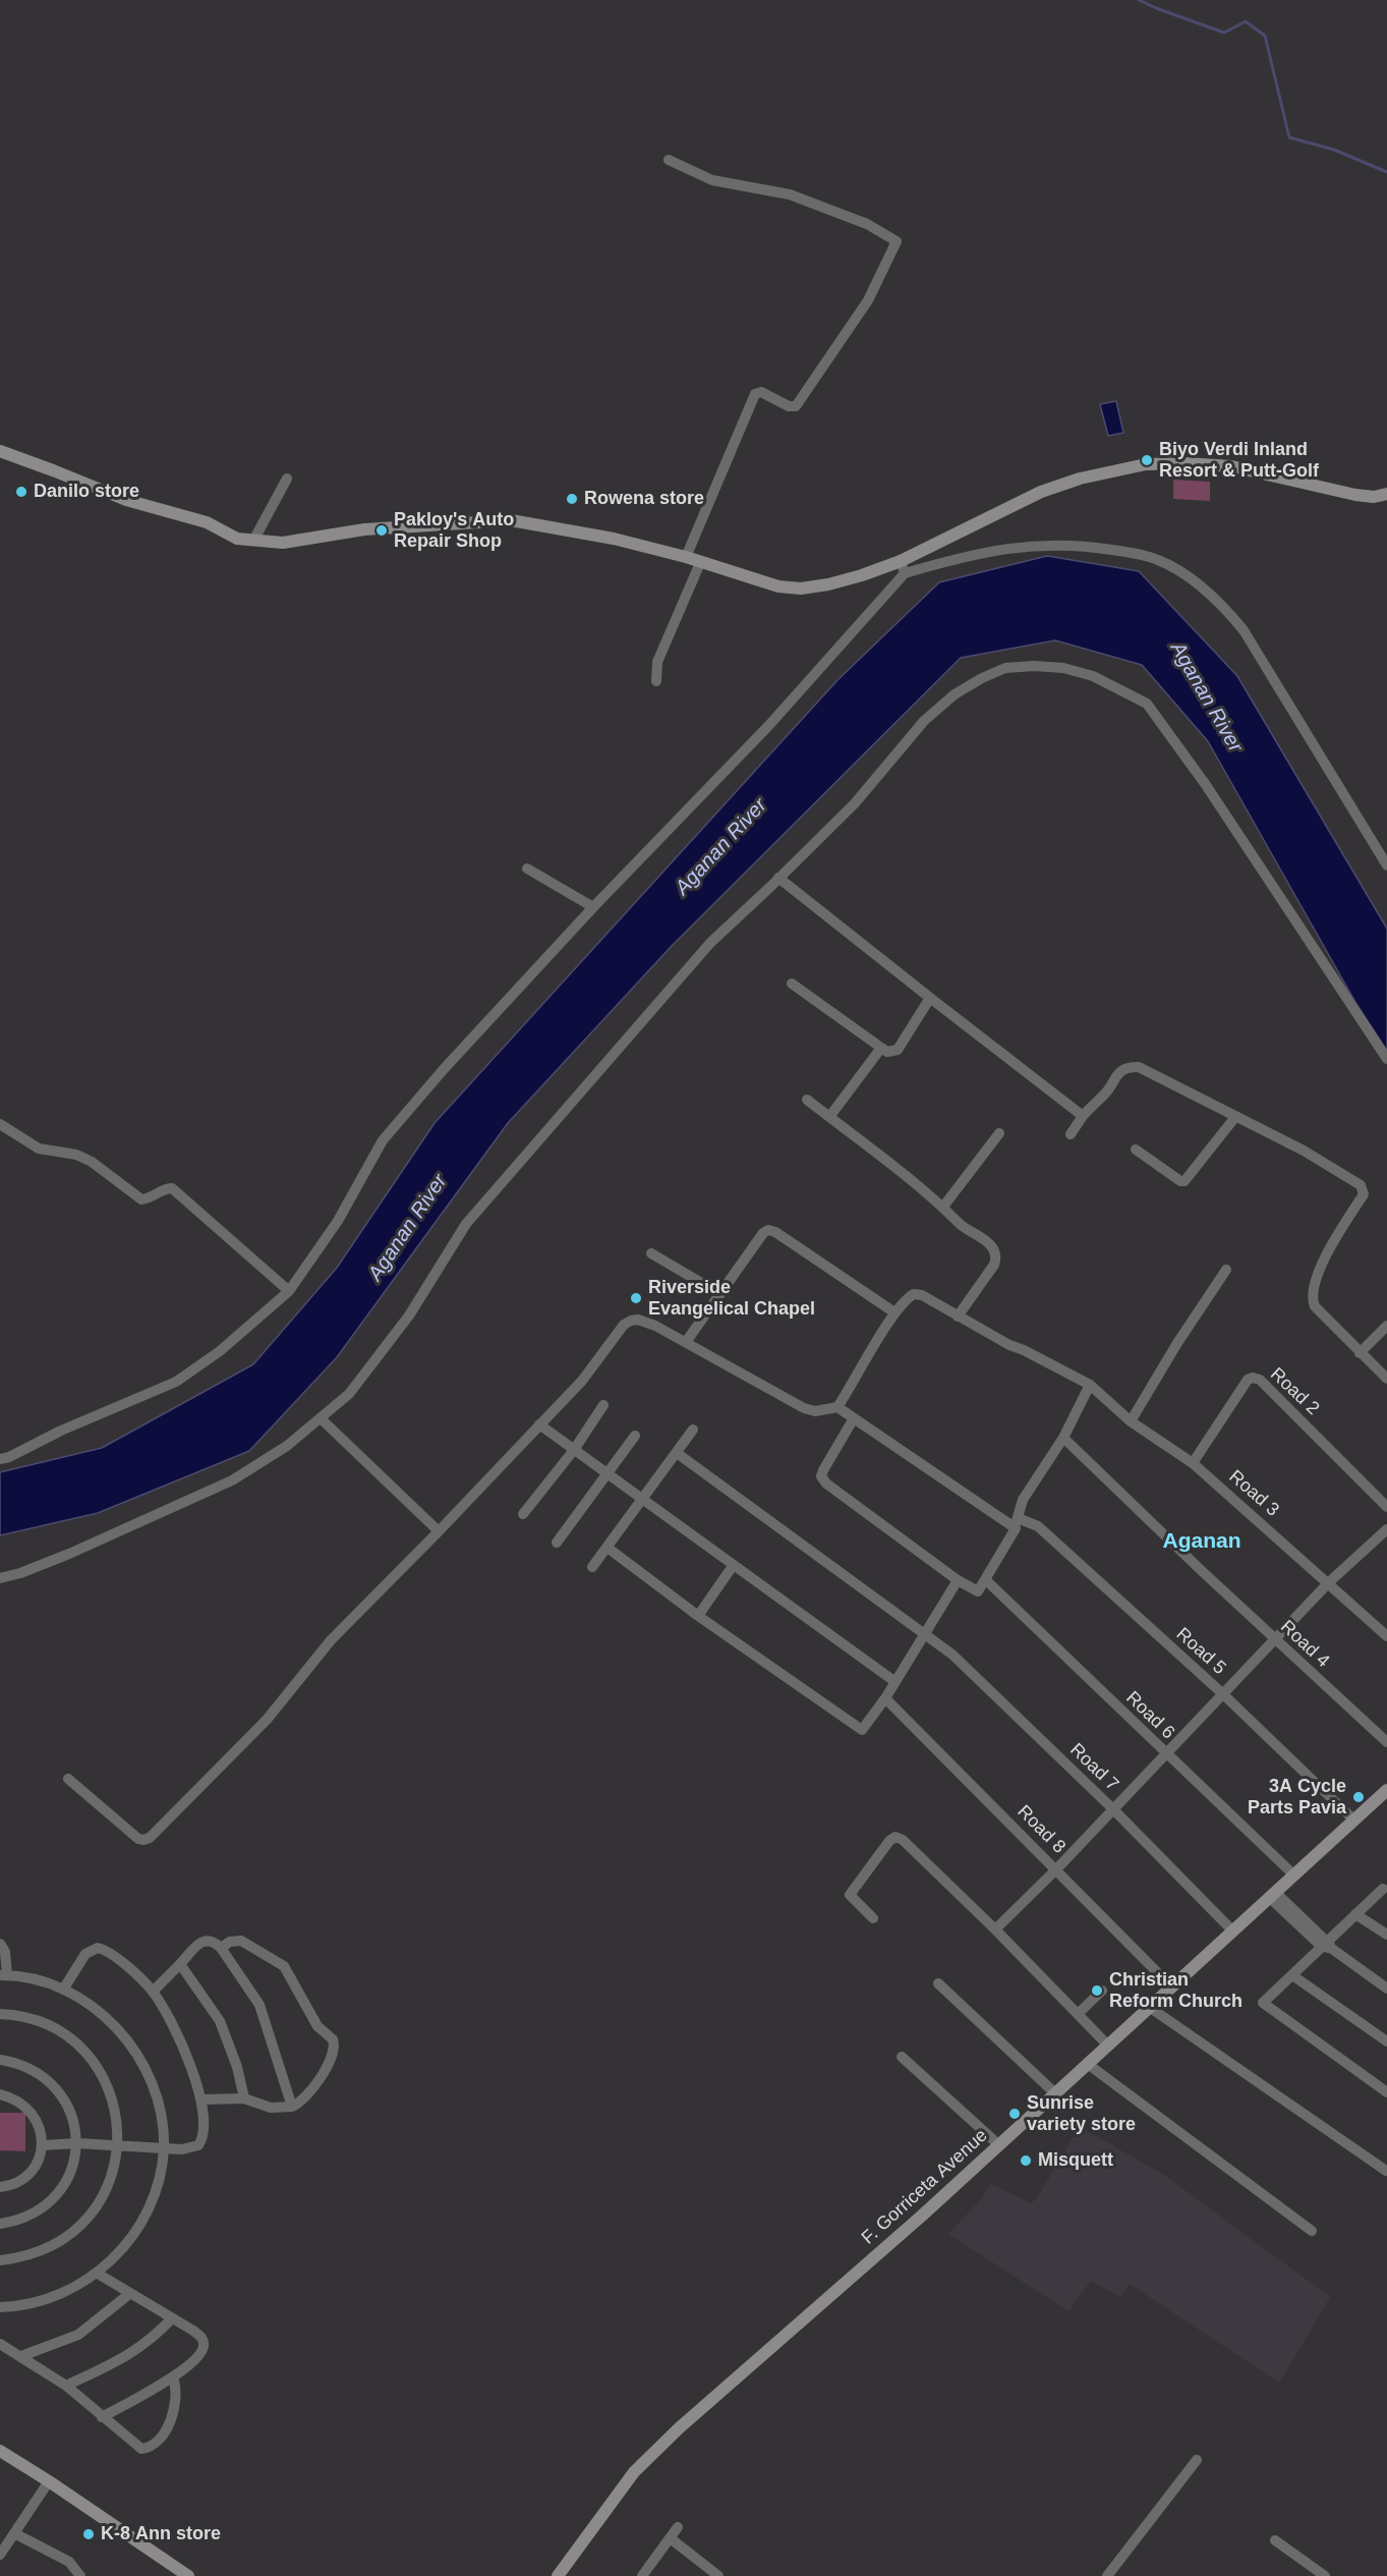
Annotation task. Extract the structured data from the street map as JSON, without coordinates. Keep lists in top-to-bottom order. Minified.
{"streets":{"street":["Road 2","Road 3","Road 4","Road 5","Road 6","Road 7","Road 8","F. Gorriceta Avenue"]},"crossings":[["Road 2","Road 3"],["Road 5","F. Gorriceta Avenue"],["Road 6","F. Gorriceta Avenue"],["Road 7","F. Gorriceta Avenue"],["Road 8","F. Gorriceta Avenue"]],"districts":["Aganan"],"water":["Aganan River"],"places":["Biyo Verdi Inland Resort & Putt-Golf","Danilo store","Rowena store","Pakloy's Auto Repair Shop","Riverside Evangelical Chapel","3A Cycle Parts Pavia","Christian Reform Church","Sunrise variety store","Misquett","K-8 Ann store"]}
